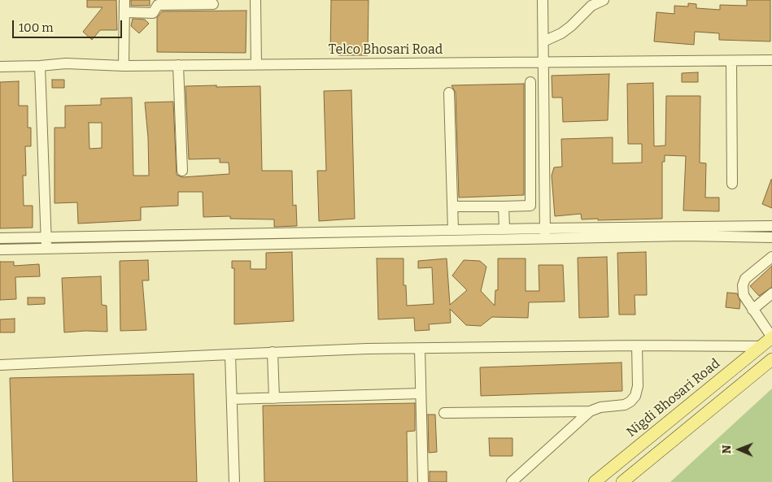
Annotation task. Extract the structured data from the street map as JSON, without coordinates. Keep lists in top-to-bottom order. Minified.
{"streets":{"main road":["Nigdi Bhosari Road"],"street":["Telco Bhosari Road"]},"scale_bar":"100 m","north":"left"}
